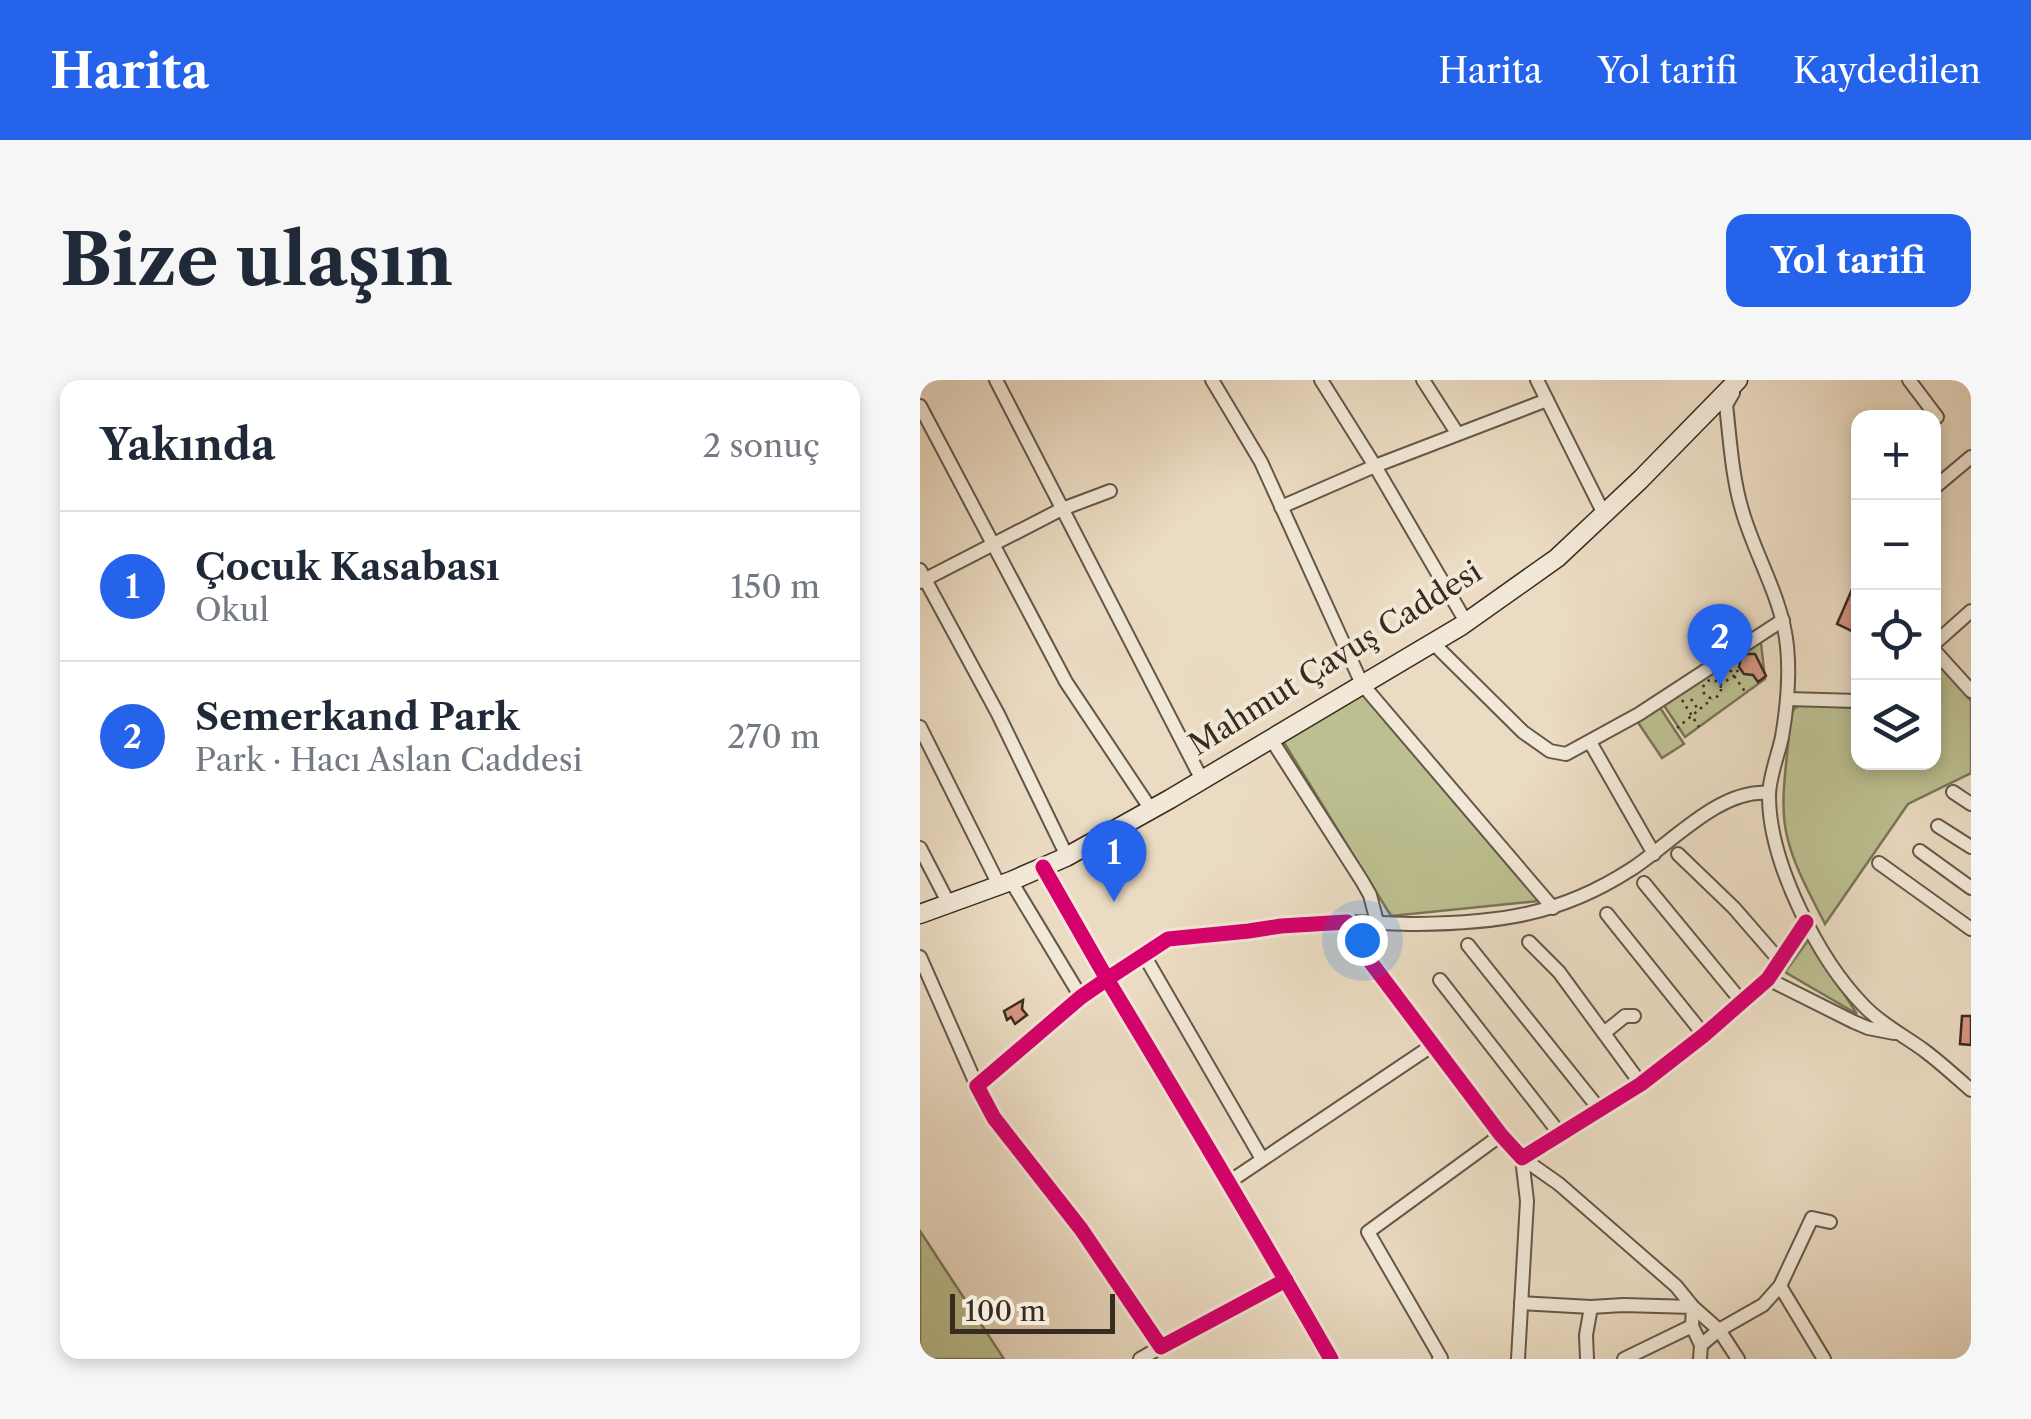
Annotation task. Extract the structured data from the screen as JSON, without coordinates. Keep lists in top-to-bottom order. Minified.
{"streets":{"main road":["Mahmut Çavuş Caddesi"]},"scale_bar":"100 m","page":{"header":"Harita","nav":["Harita","Yol tarifi","Kaydedilen"],"buttons":"Yol tarifi","title":"Bize ulaşın","heading":["Yakında","2 sonuç"],"map_buttons":["+","−"],"list":[{"mark":"1","name":"Çocuk Kasabası","note":"Okul","value":"150 m"},{"mark":"2","name":"Semerkand Park","note":"Park · Hacı Aslan Caddesi","value":"270 m"}],"pins":["2","1"],"scale":"100 m"}}
